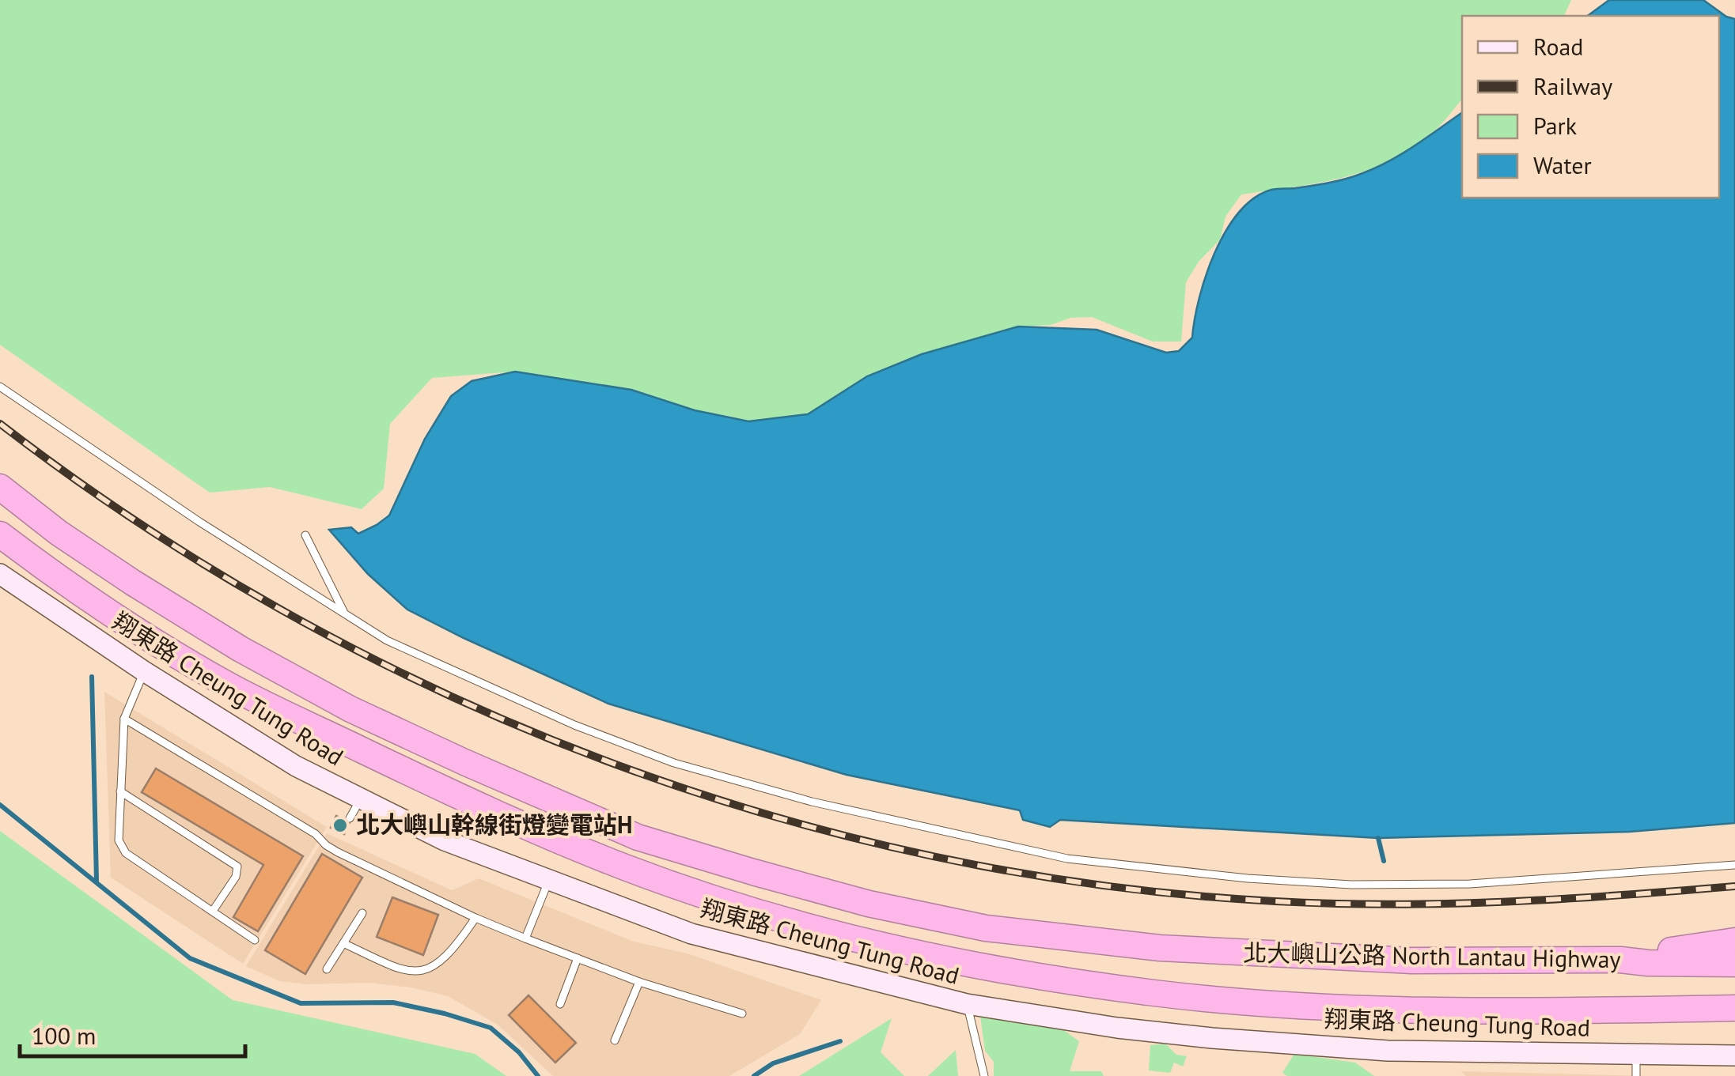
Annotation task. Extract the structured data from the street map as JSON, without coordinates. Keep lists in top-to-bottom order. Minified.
{"streets":{"highway":["北大嶼山公路 North Lantau Highway"],"main road":["翔東路 Cheung Tung Road"]},"places":["北大嶼山幹線街燈變電站H"],"legend":["Road","Railway","Park","Water"],"scale_bar":"100 m"}
